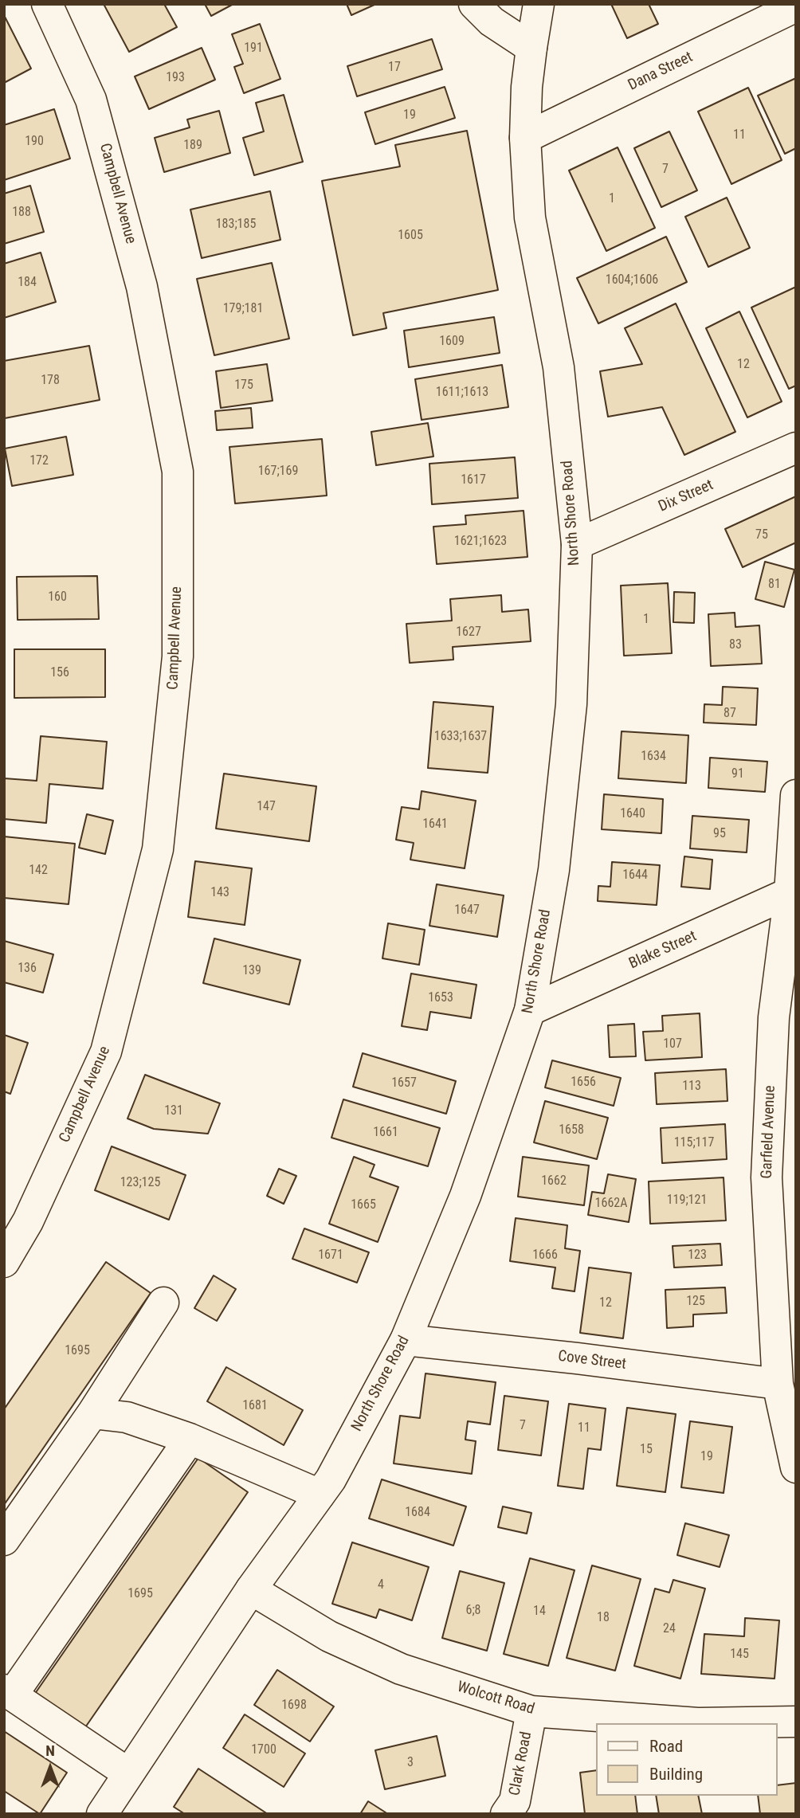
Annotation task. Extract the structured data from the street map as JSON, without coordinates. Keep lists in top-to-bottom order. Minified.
{"streets":{"street":["Dana Street","Campbell Avenue","Dix Street","North Shore Road","Blake Street","Garfield Avenue","Cove Street","Wolcott Road","Clark Road"]},"crossings":[["Dana Street","North Shore Road"],["Dix Street","North Shore Road"],["North Shore Road","Blake Street"],["North Shore Road","Cove Street"],["North Shore Road","Wolcott Road"],["Blake Street","Garfield Avenue"],["Garfield Avenue","Cove Street"],["Wolcott Road","Clark Road"]],"house_numbers":["191","17","193","19","11","190","189","7","1","188","183;185","1605","1604;1606","184","179;181","1609","12","178","175","1611;1613","172","167;169","1617","75","1621;1623","81","160","1","1627","83","156","87","1633;1637","1634","91","147","1640","1641","95","142","1644","143","1647","136","139","1653","107","1656","1657","113","131","1658","1661","115;117","1662","123;125","119;121","1662A","1665","1671","1666","123","125","12","1695","1681","7","11","15","19","1684","4","1695","6;8","14","18","24","145","1698","1700","3"],"legend":["Road","Building"],"north":"top"}
